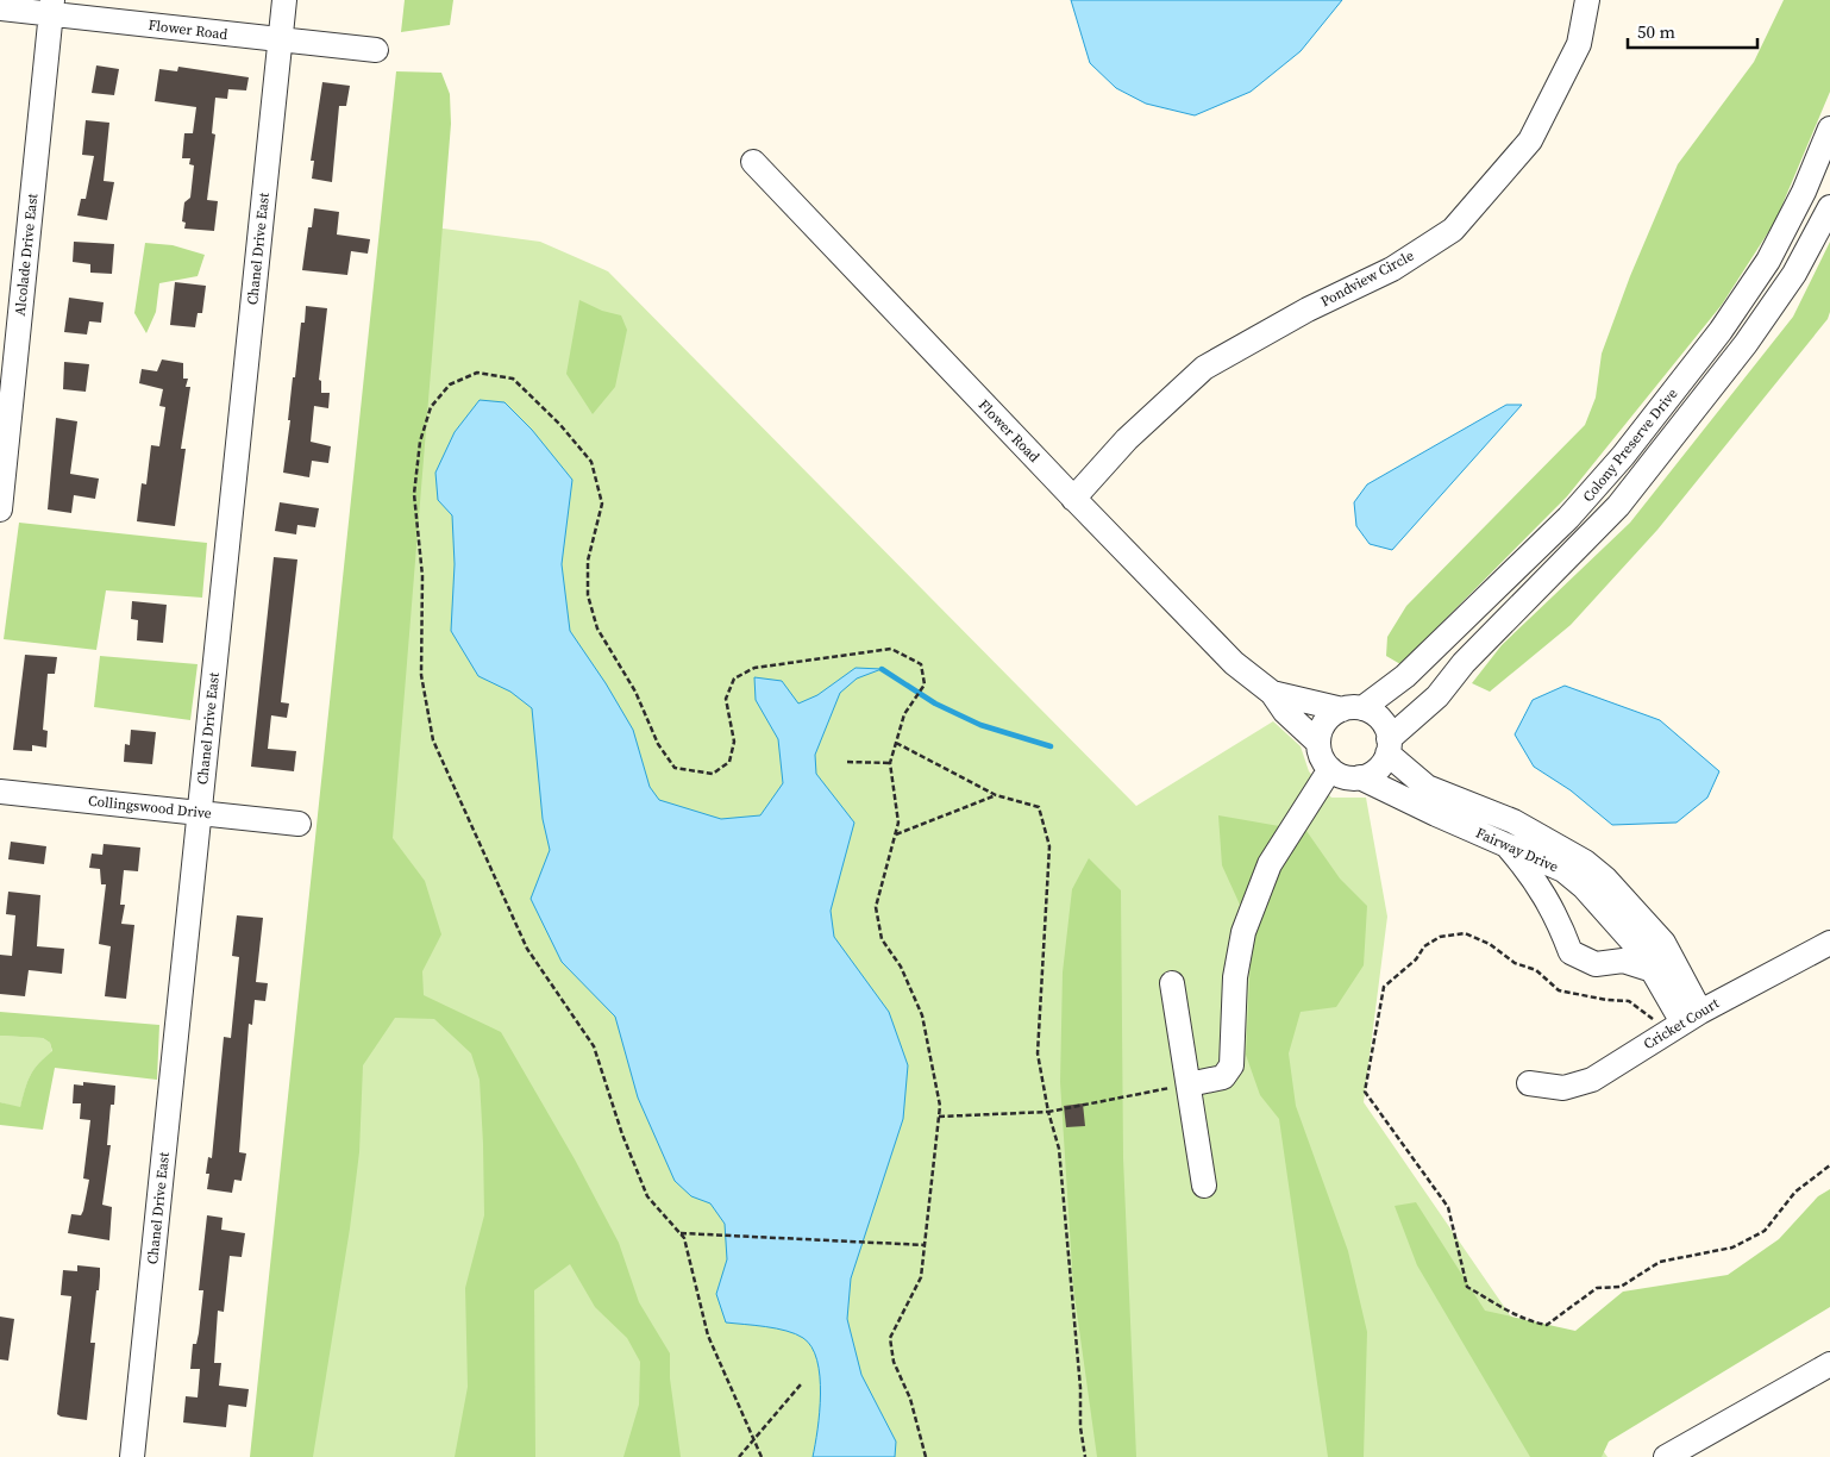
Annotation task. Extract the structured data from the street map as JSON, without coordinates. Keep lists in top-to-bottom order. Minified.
{"streets":{"street":["Flower Road","Chanel Drive East","Alcolade Drive East","Pondview Circle","Colony Preserve Drive","Collingswood Drive","Fairway Drive","Cricket Court"]},"crossings":[["Flower Road","Chanel Drive East"],["Flower Road","Alcolade Drive East"],["Flower Road","Pondview Circle"],["Flower Road","Colony Preserve Drive"],["Flower Road","Fairway Drive"],["Chanel Drive East","Collingswood Drive"],["Colony Preserve Drive","Fairway Drive"],["Fairway Drive","Cricket Court"]],"scale_bar":"50 m"}
